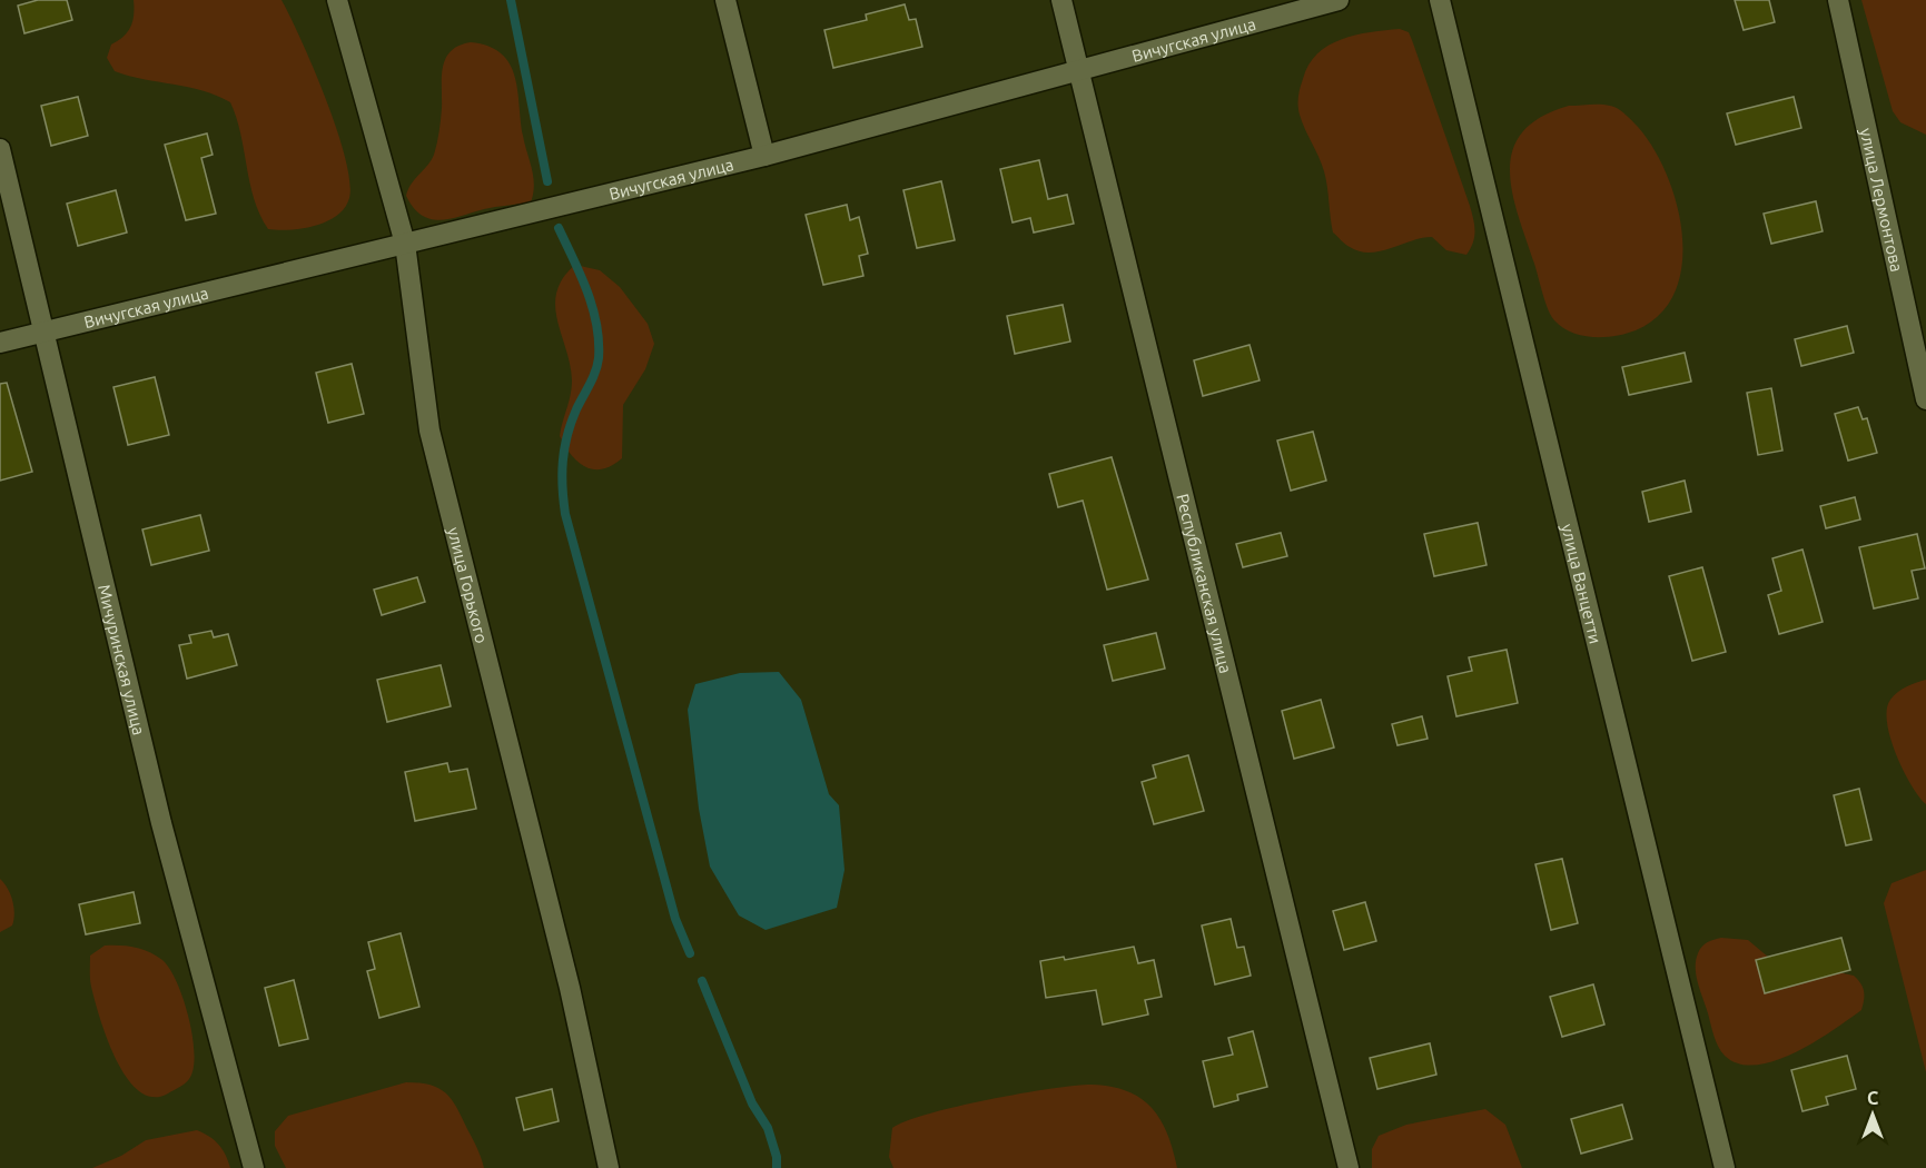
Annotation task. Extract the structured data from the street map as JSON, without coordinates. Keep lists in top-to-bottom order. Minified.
{"streets":{"street":["Вичугская улица","улица Лермонтова","Республиканская улица","улица Ванцетти","улица Горького","Мичуринская улица"]},"crossings":[["Вичугская улица","Республиканская улица"],["Вичугская улица","улица Горького"],["Вичугская улица","Мичуринская улица"]],"north":"top"}
